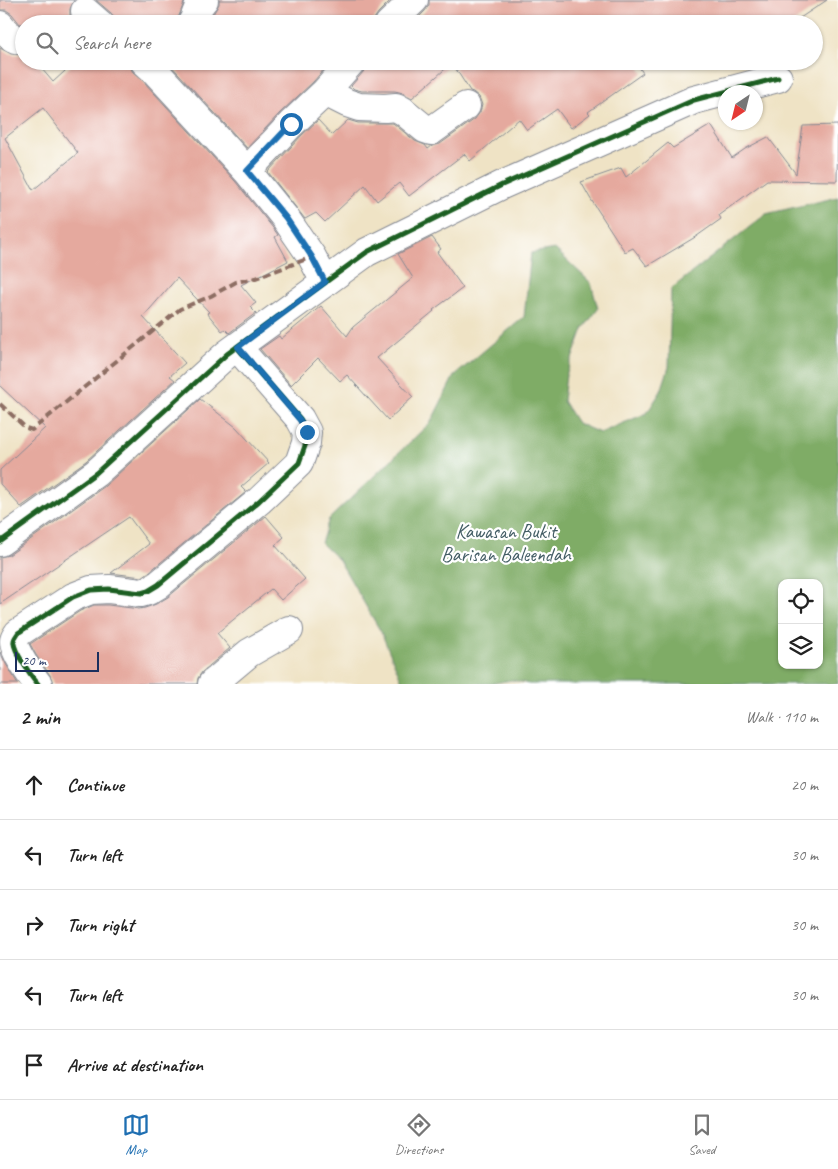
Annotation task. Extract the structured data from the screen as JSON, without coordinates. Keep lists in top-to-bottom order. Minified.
{"parks":["Kawasan Bukit Barisan Baleendah"],"scale_bar":"20 m","north":"bottom left","page":{"search":"Search here","scale":"20 m","heading":["2 min","Walk · 110 m"],"list":[["Continue","20 m"],["Turn left","30 m"],["Turn right","30 m"],["Turn left","30 m"],"Arrive at destination"],"nav":["Map","Directions","Saved"]}}
